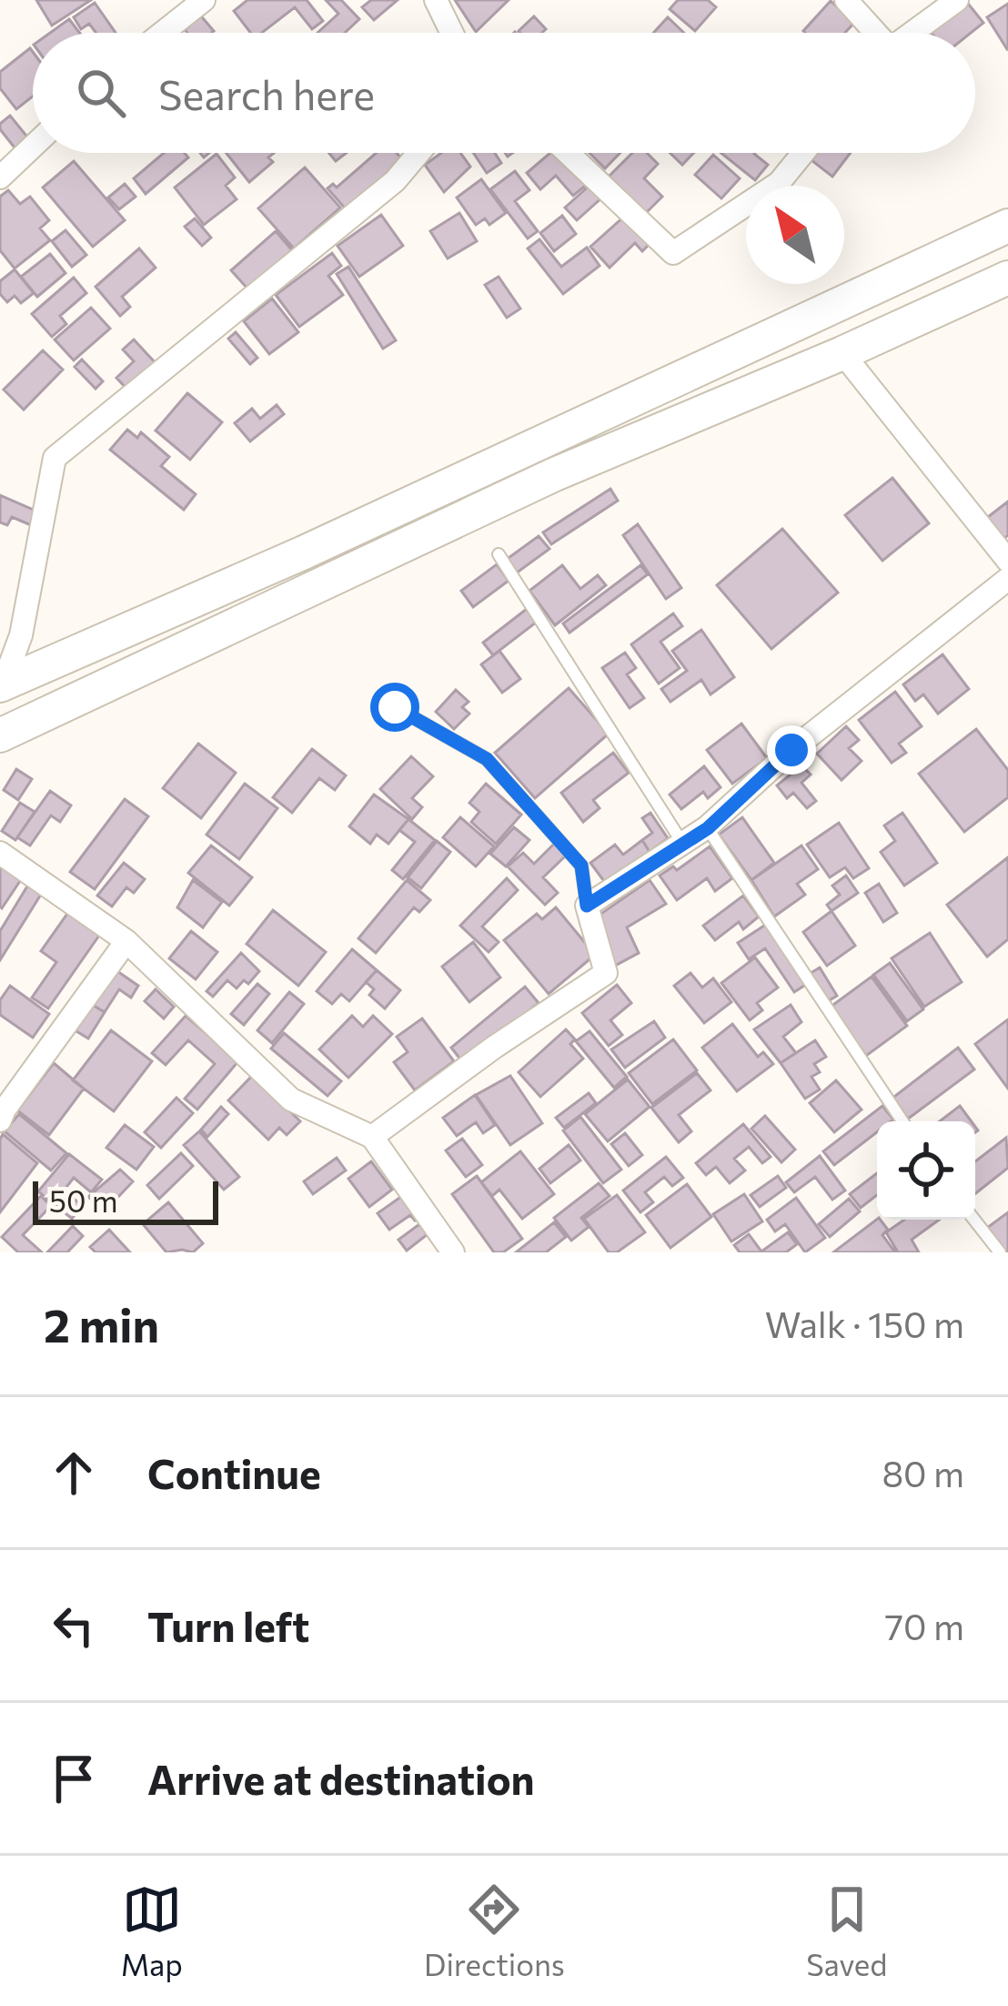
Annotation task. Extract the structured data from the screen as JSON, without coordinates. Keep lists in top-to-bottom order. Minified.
{"scale_bar":"50 m","north":"top left","page":{"search":"Search here","scale":"50 m","heading":["2 min","Walk · 150 m"],"list":[["Continue","80 m"],["Turn left","70 m"],"Arrive at destination"],"nav":["Map","Directions","Saved"]}}
